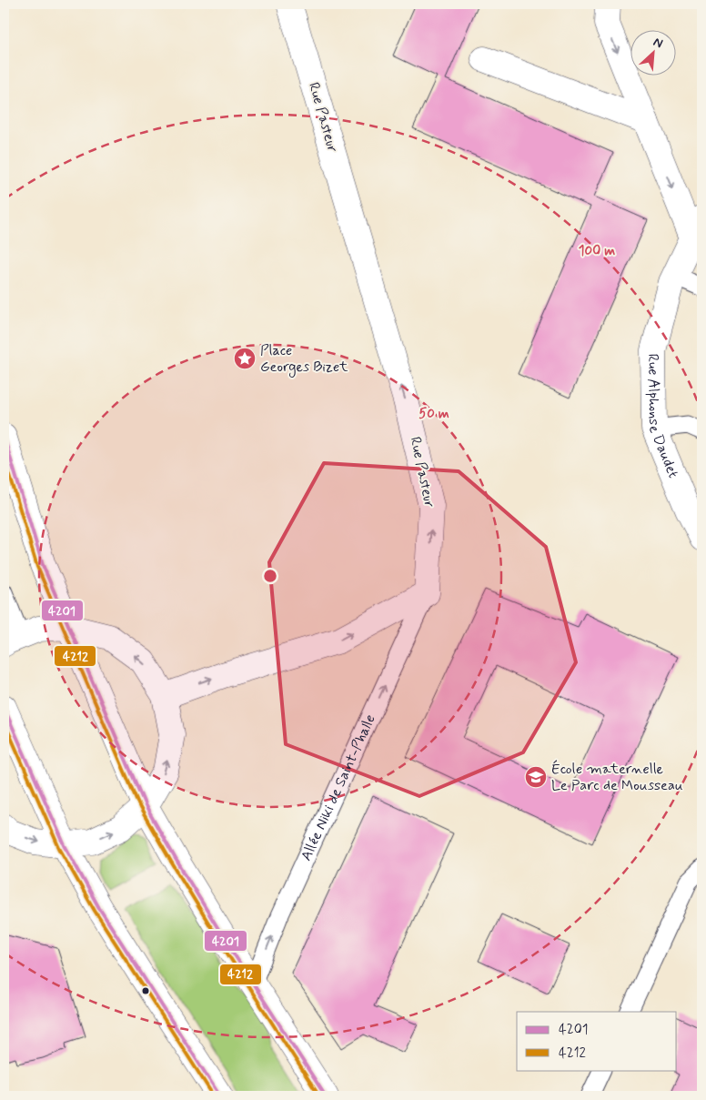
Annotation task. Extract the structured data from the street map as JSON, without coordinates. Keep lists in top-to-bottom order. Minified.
{"streets":{"main road":["Rue Pasteur","Rue Alphonse Daudet"],"lane":["Allée Niki de Saint-Phalle"]},"crossings":[["Rue Pasteur","Allée Niki de Saint-Phalle"]],"one_way":["Rue Pasteur","Rue Alphonse Daudet","Allée Niki de Saint-Phalle"],"places":{"place":["Place Georges Bizet"],"school or university":["École maternelle Le Parc de Mousseau"]},"lines":["transit line 4201","transit line 4212"],"legend":["4201","4212"],"north":"top right","rings":["100 m","50 m"]}
